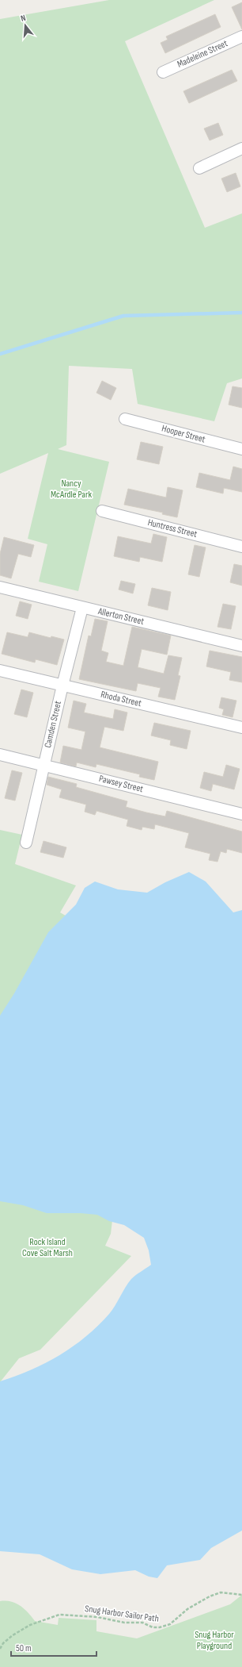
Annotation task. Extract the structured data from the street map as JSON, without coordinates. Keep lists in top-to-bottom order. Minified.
{"streets":{"street":["Madeleine Street","Hooper Street","Huntress Street","Allerton Street","Rhoda Street","Camden Street","Pawsey Street"],"path":["Snug Harbor Sailor Path"]},"crossings":[["Allerton Street","Camden Street"],["Rhoda Street","Camden Street"],["Camden Street","Pawsey Street"]],"parks":["Nancy McArdle Park","Rock Island Cove Salt Marsh","Snug Harbor Playground"],"scale_bar":"50 m","north":"top"}
